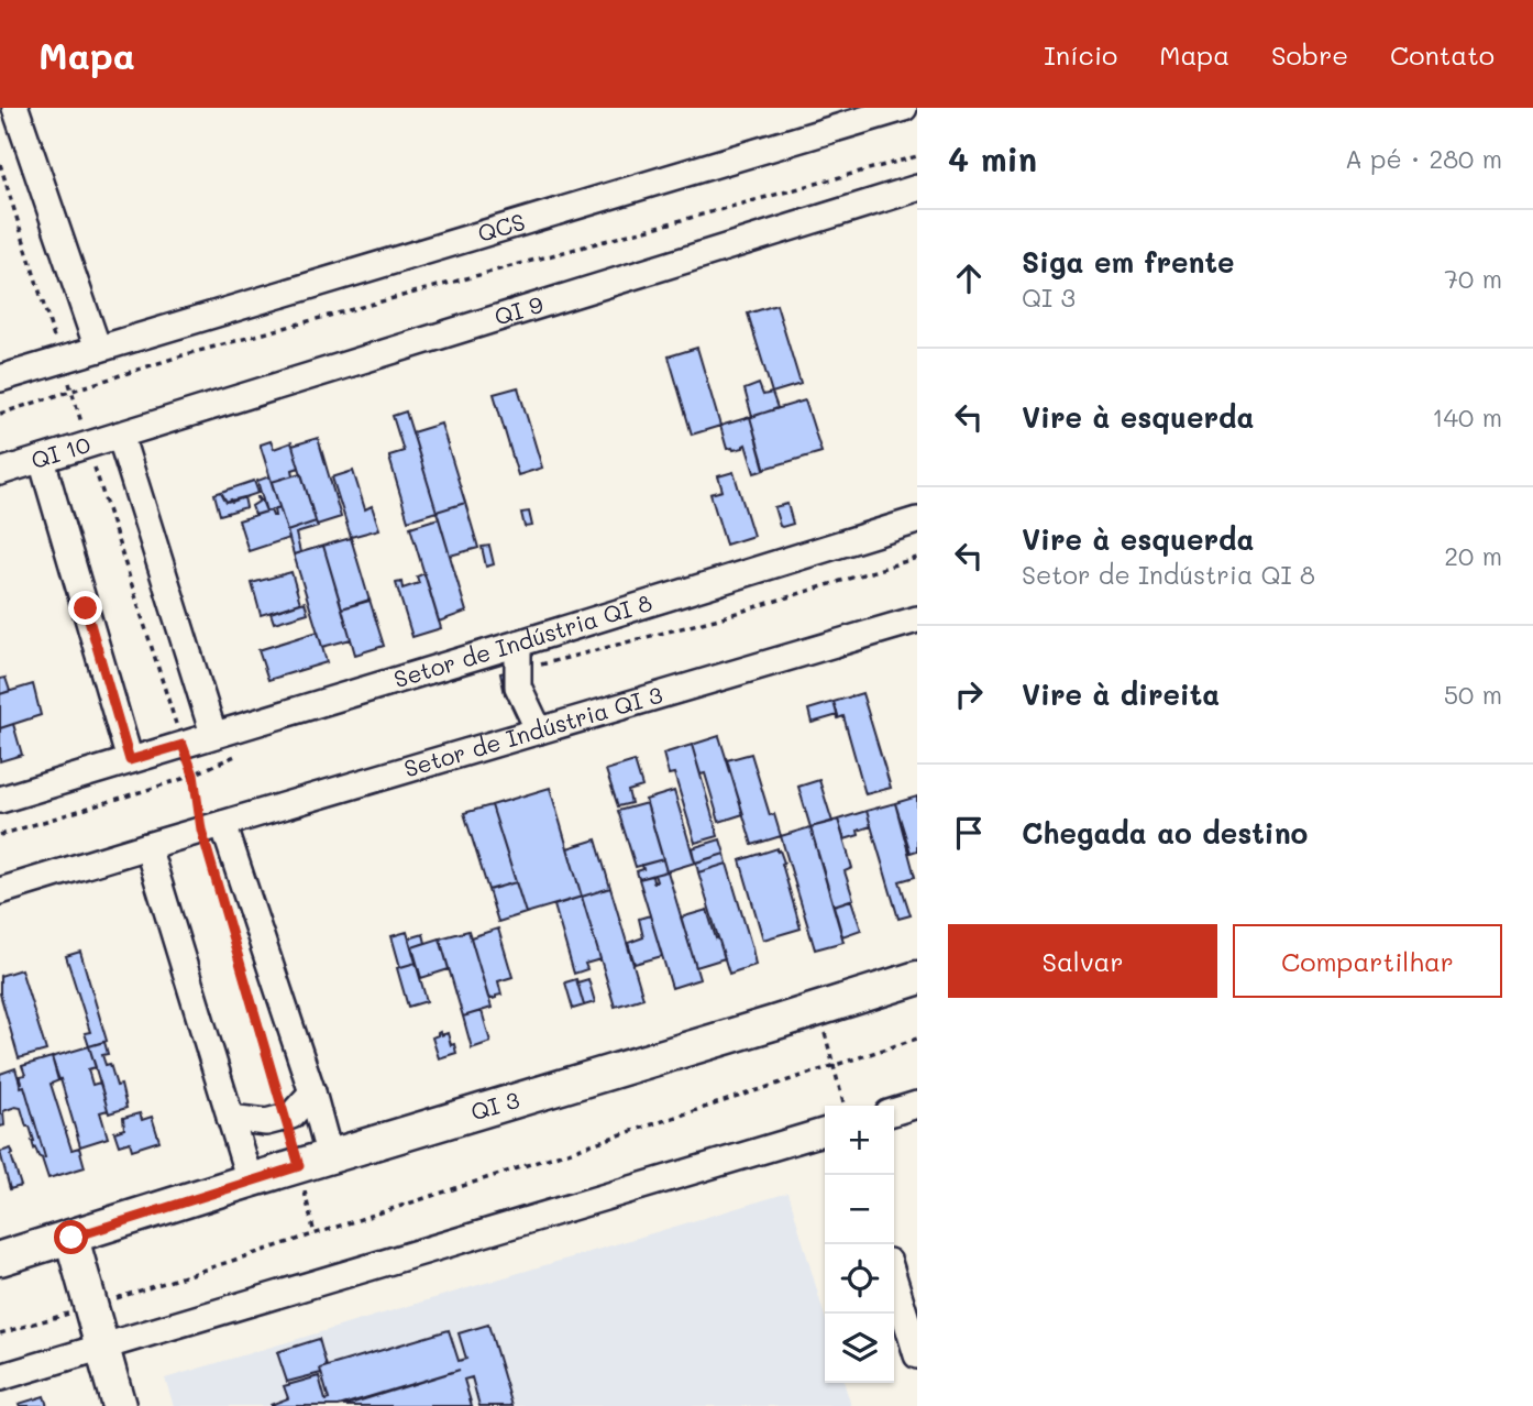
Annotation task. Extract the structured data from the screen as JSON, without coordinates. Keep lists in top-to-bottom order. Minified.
{"streets":{"street":["QCS","QI 9","QI 10","Setor de Indústria QI 8","Setor de Indústria QI 3","QI 3"]},"crossings":[["QI 9","QI 10"]],"page":{"header":"Mapa","nav":["Início","Mapa","Sobre","Contato"],"heading":["4 min","A pé · 280 m"],"list":[["Siga em frente","QI 3","70 m"],["Vire à esquerda","140 m"],["Vire à esquerda","Setor de Indústria QI 8","20 m"],["Vire à direita","50 m"],"Chegada ao destino"],"buttons":["Salvar","Compartilhar"],"map_buttons":["+","−"]}}
